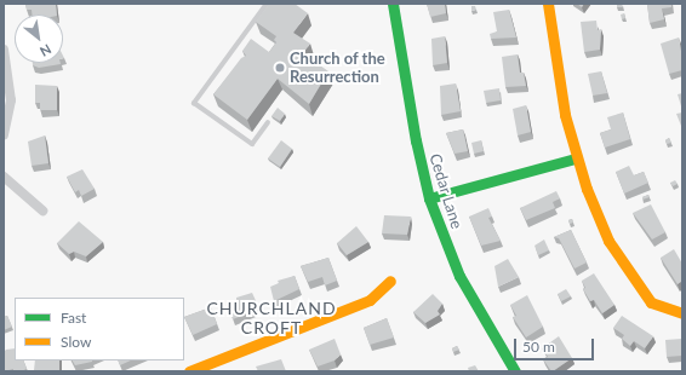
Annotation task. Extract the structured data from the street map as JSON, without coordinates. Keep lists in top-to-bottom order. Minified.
{"streets":{"street":["Cedar Lane"]},"districts":["CHURCHLAND CROFT"],"places":["Church of the Resurrection"],"legend":["Fast","Slow"],"scale_bar":"50 m","north":"bottom right"}
